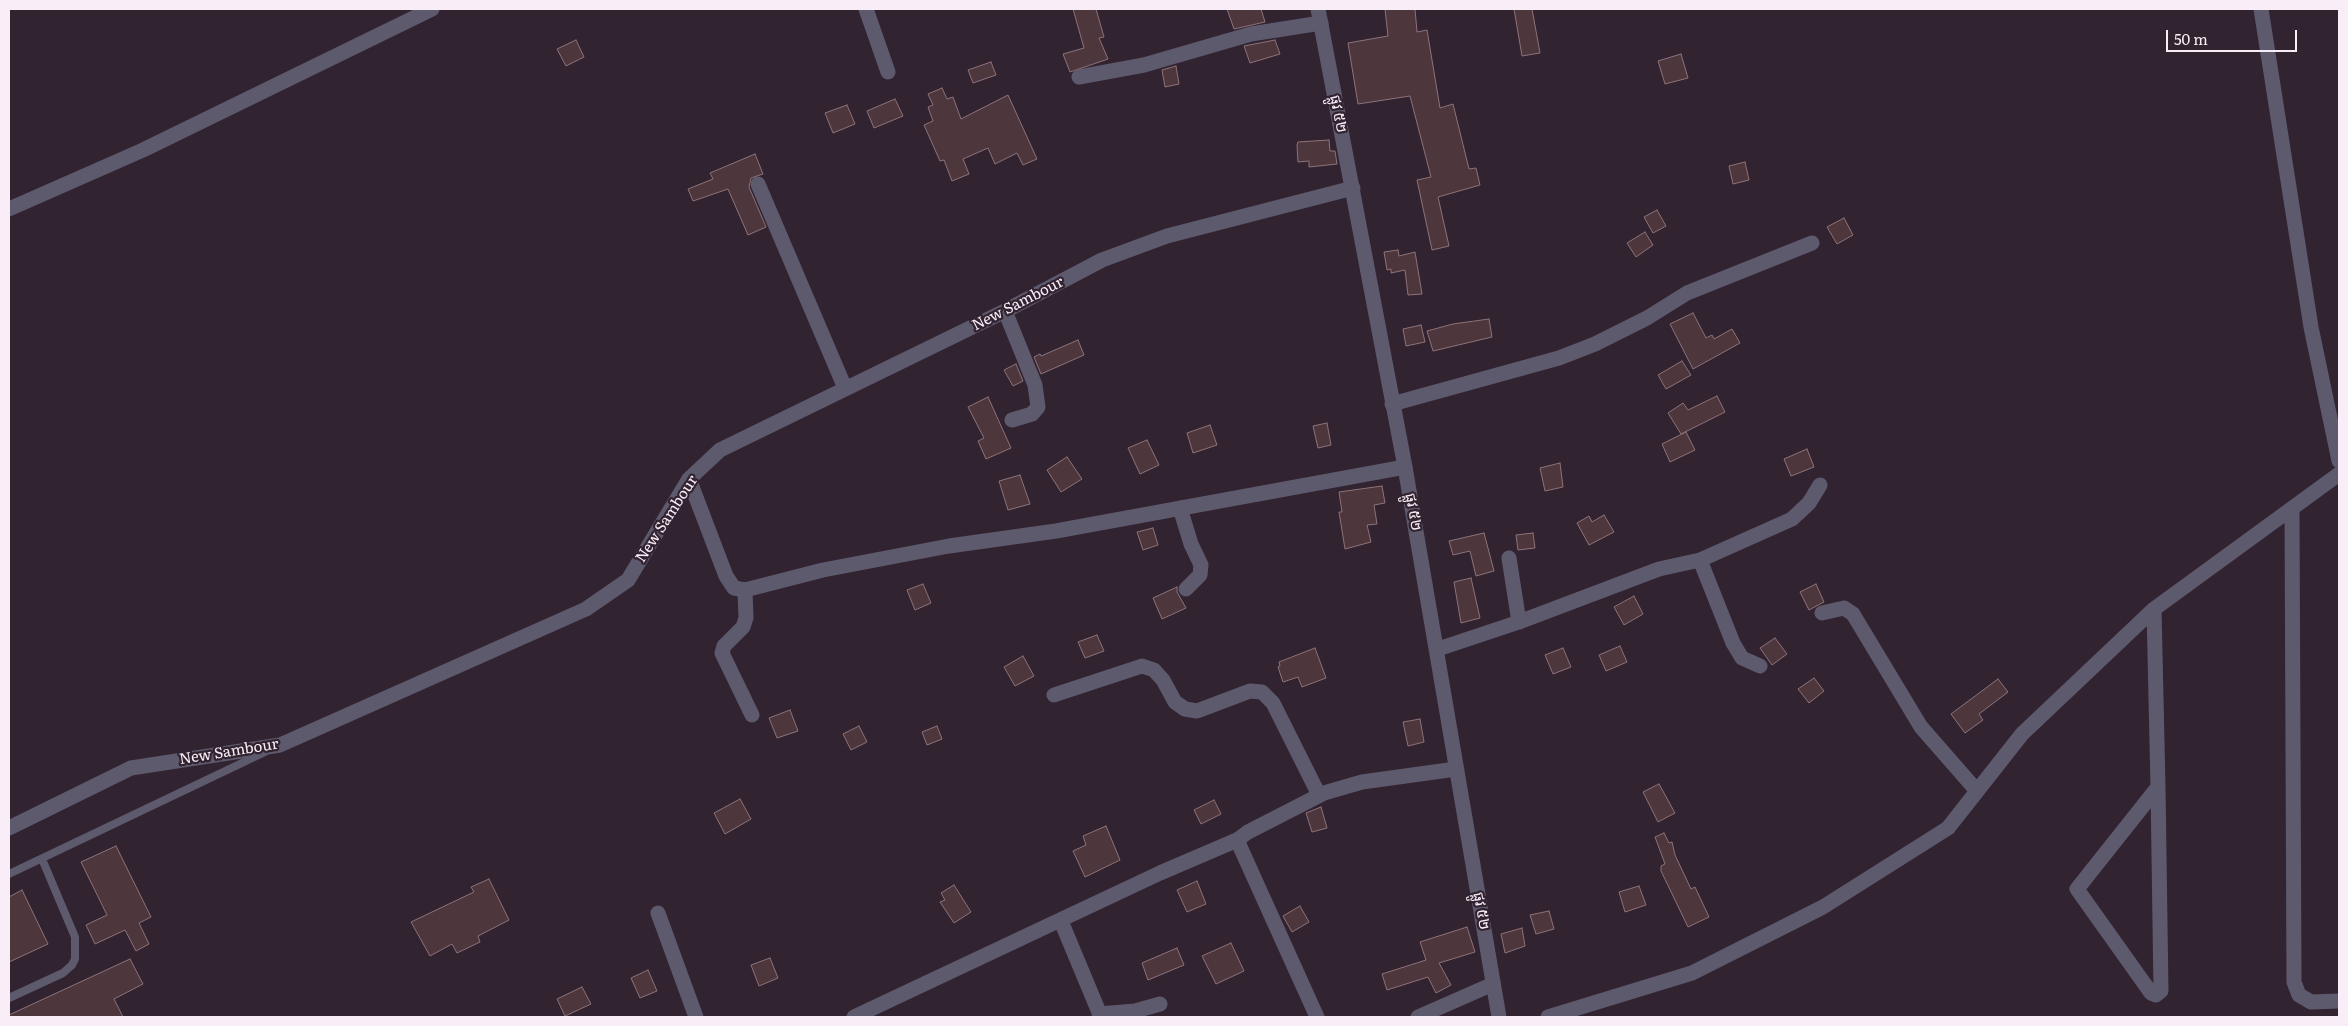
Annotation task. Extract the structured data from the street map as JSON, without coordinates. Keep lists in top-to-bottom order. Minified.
{"streets":{"street":["ផ្លូវ ៥២","New Sambour"]},"crossings":[["ផ្លូវ ៥២","New Sambour"]],"scale_bar":"50 m"}
